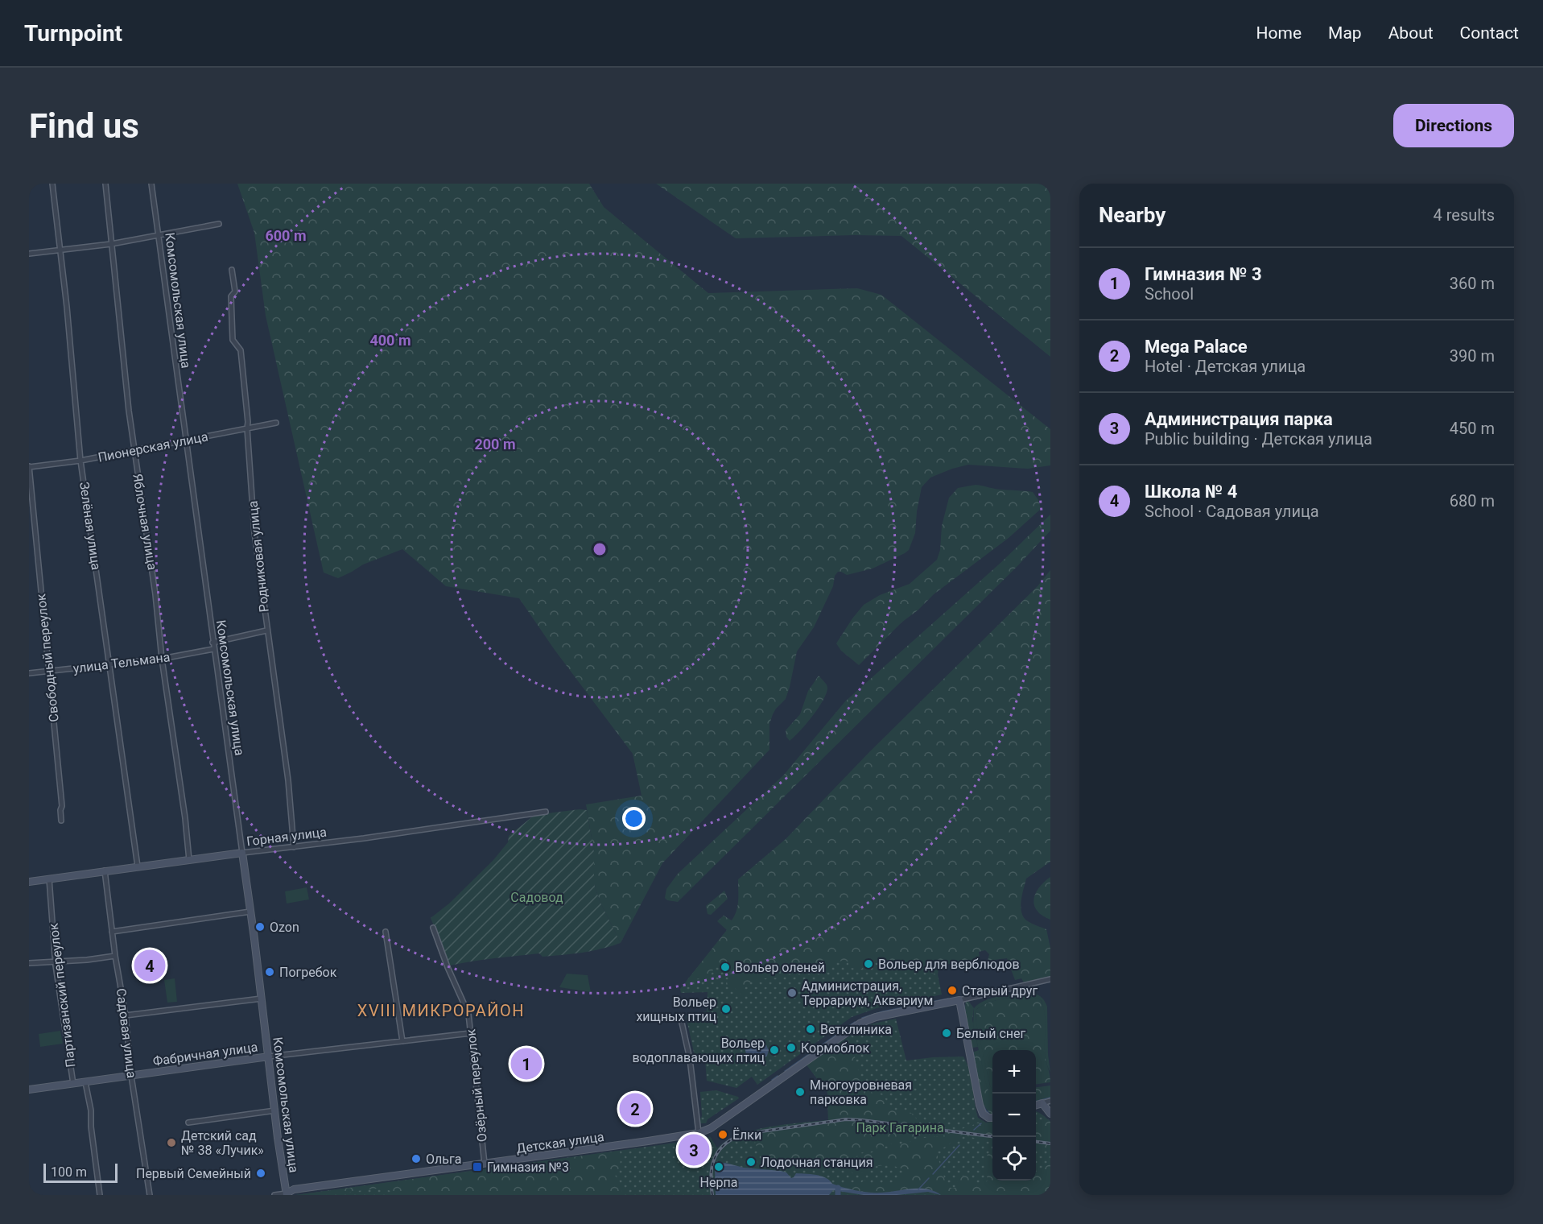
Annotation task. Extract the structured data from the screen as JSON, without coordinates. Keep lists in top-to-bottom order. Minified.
{"streets":{"street":["Комсомольская улица","Пионерская улица","Яблочная улица","Зелёная улица","Родниковая улица","Свободный переулок","улица Тельмана","Горная улица","Партизанский переулок","Садовая улица","Фабричная улица","Озёрный переулок","Детская улица"]},"crossings":[["Комсомольская улица","Пионерская улица"],["Комсомольская улица","улица Тельмана"],["Комсомольская улица","Горная улица"],["Комсомольская улица","Фабричная улица"],["Комсомольская улица","Детская улица"],["Пионерская улица","Яблочная улица"],["Пионерская улица","Зелёная улица"],["Пионерская улица","Родниковая улица"],["Пионерская улица","Свободный переулок"],["Яблочная улица","улица Тельмана"],["Яблочная улица","Горная улица"],["Зелёная улица","улица Тельмана"],["Зелёная улица","Горная улица"],["Родниковая улица","Горная улица"],["Свободный переулок","улица Тельмана"],["Горная улица","Партизанский переулок"],["Горная улица","Садовая улица"],["Партизанский переулок","Фабричная улица"],["Садовая улица","Фабричная улица"],["Фабричная улица","Озёрный переулок"],["Озёрный переулок","Детская улица"]],"districts":["XVIII МИКРОРАЙОН"],"parks":["Садовод","Парк Гагарина"],"places":{"other":["Ozon","Вольер для верблюдов","Вольер оленей","Погребок","Старый друг","Администрация, Террариум, Аквариум","Вольер хищных птиц","Ветклиника","Белый снег","Кормоблок","Вольер водоплавающих птиц","Многоуровневая парковка","Ёлки","Детский сад № 38 «Лучик»","Ольга","Лодочная станция","Нерпа","Первый Семейный"],"transit":["Гимназия №3"]},"scale_bar":"100 m","page":{"header":"Turnpoint","nav":["Home","Map","About","Contact"],"buttons":"Directions","title":"Find us","heading":["Nearby","4 results"],"list":[{"mark":"1","name":"Гимназия № 3","note":"School","value":"360 m"},{"mark":"2","name":"Mega Palace","note":"Hotel · Детская улица","value":"390 m"},{"mark":"3","name":"Администрация парка","note":"Public building · Детская улица","value":"450 m"},{"mark":"4","name":"Школа № 4","note":"School · Садовая улица","value":"680 m"}],"pins":["4","1","2","3"],"map_buttons":["+","−"],"scale":"100 m"},"rings":["600 m","400 m","200 m"]}
